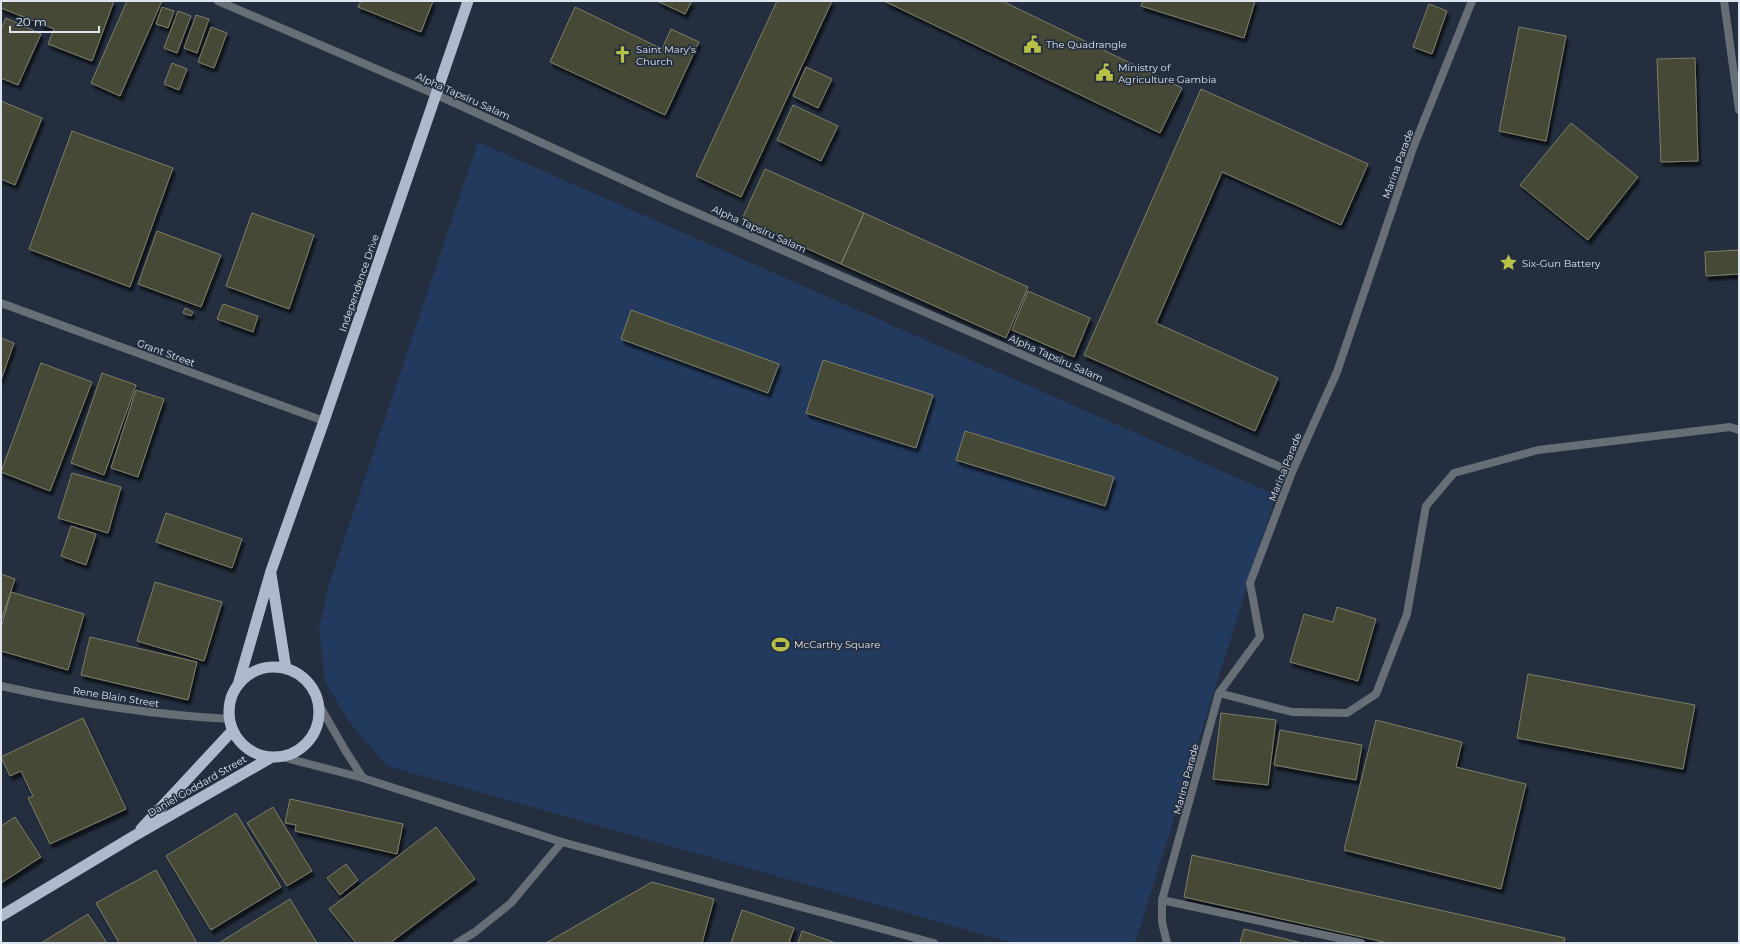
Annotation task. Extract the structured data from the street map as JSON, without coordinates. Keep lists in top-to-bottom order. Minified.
{"streets":{"highway":["Independence Drive","Daniel Goddard Street"],"street":["Alpha Tapsiru Salam","Marina Parade","Grant Street","Rene Blain Street"]},"crossings":[["Alpha Tapsiru Salam","Marina Parade"],["Alpha Tapsiru Salam","Independence Drive"],["Independence Drive","Grant Street"],["Independence Drive","Rene Blain Street"],["Independence Drive","Daniel Goddard Street"],["Rene Blain Street","Daniel Goddard Street"]],"places":{"public building":["The Quadrangle","Ministry of Agriculture Gambia"],"church":["Saint Mary's Church"],"place":["Six-Gun Battery"],"sports":["McCarthy Square"]},"scale_bar":"20 m"}
